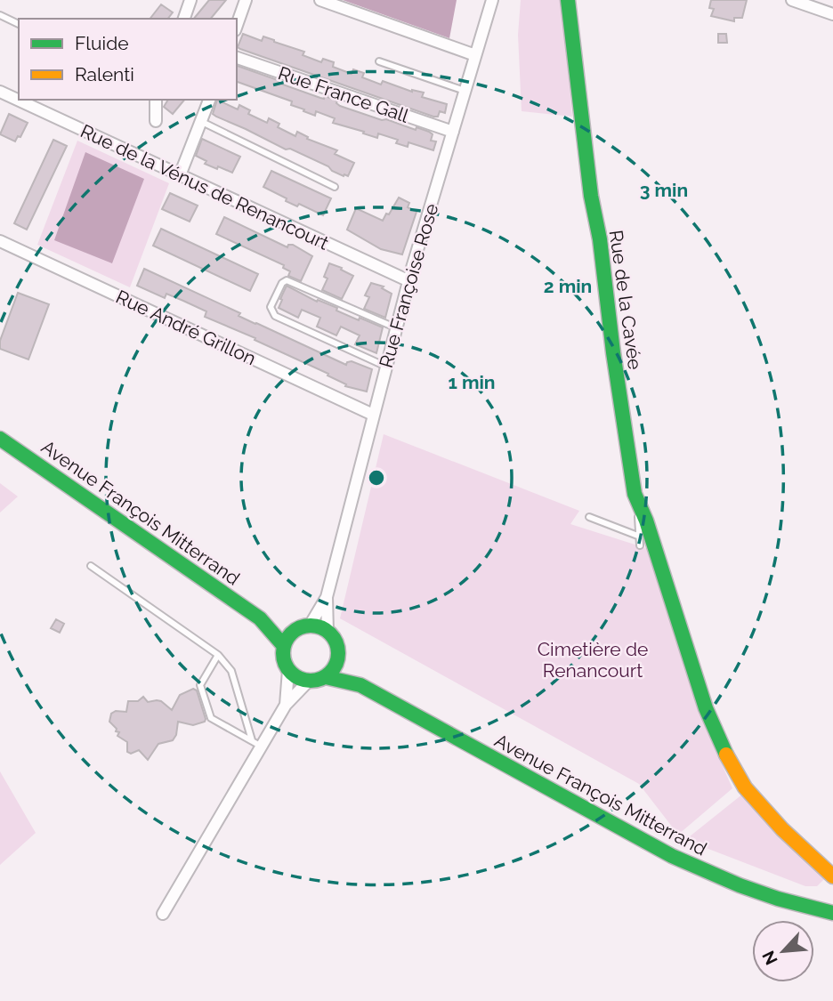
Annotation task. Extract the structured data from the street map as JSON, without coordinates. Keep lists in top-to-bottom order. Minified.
{"streets":{"main road":["Rue de la Cavée","Avenue François Mitterrand"],"street":["Rue France Gall","Rue de la Vénus de Renancourt","Rue Françoise Rose","Rue André Grillon"]},"crossings":[["Rue France Gall","Rue Françoise Rose"],["Rue de la Vénus de Renancourt","Rue Françoise Rose"],["Rue Françoise Rose","Rue André Grillon"]],"parks":["Cimetière de Renancourt"],"legend":["Fluide","Ralenti"],"north":"bottom left","rings":["3 min","2 min","1 min"]}
